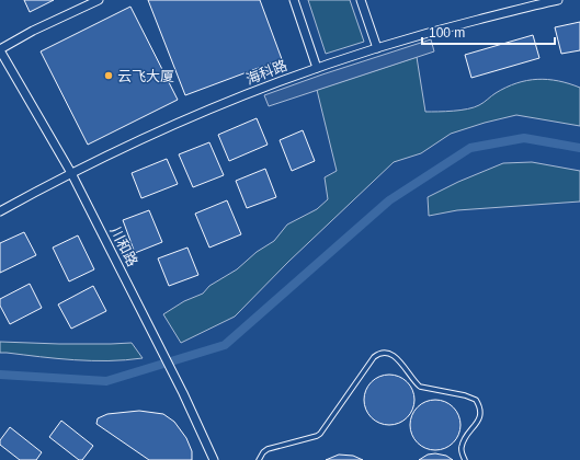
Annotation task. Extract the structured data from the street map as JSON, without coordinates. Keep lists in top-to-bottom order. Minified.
{"streets":{"street":["海科路","川和路"]},"crossings":[["海科路","川和路"]],"places":["云飞大厦"],"scale_bar":"100 m"}
